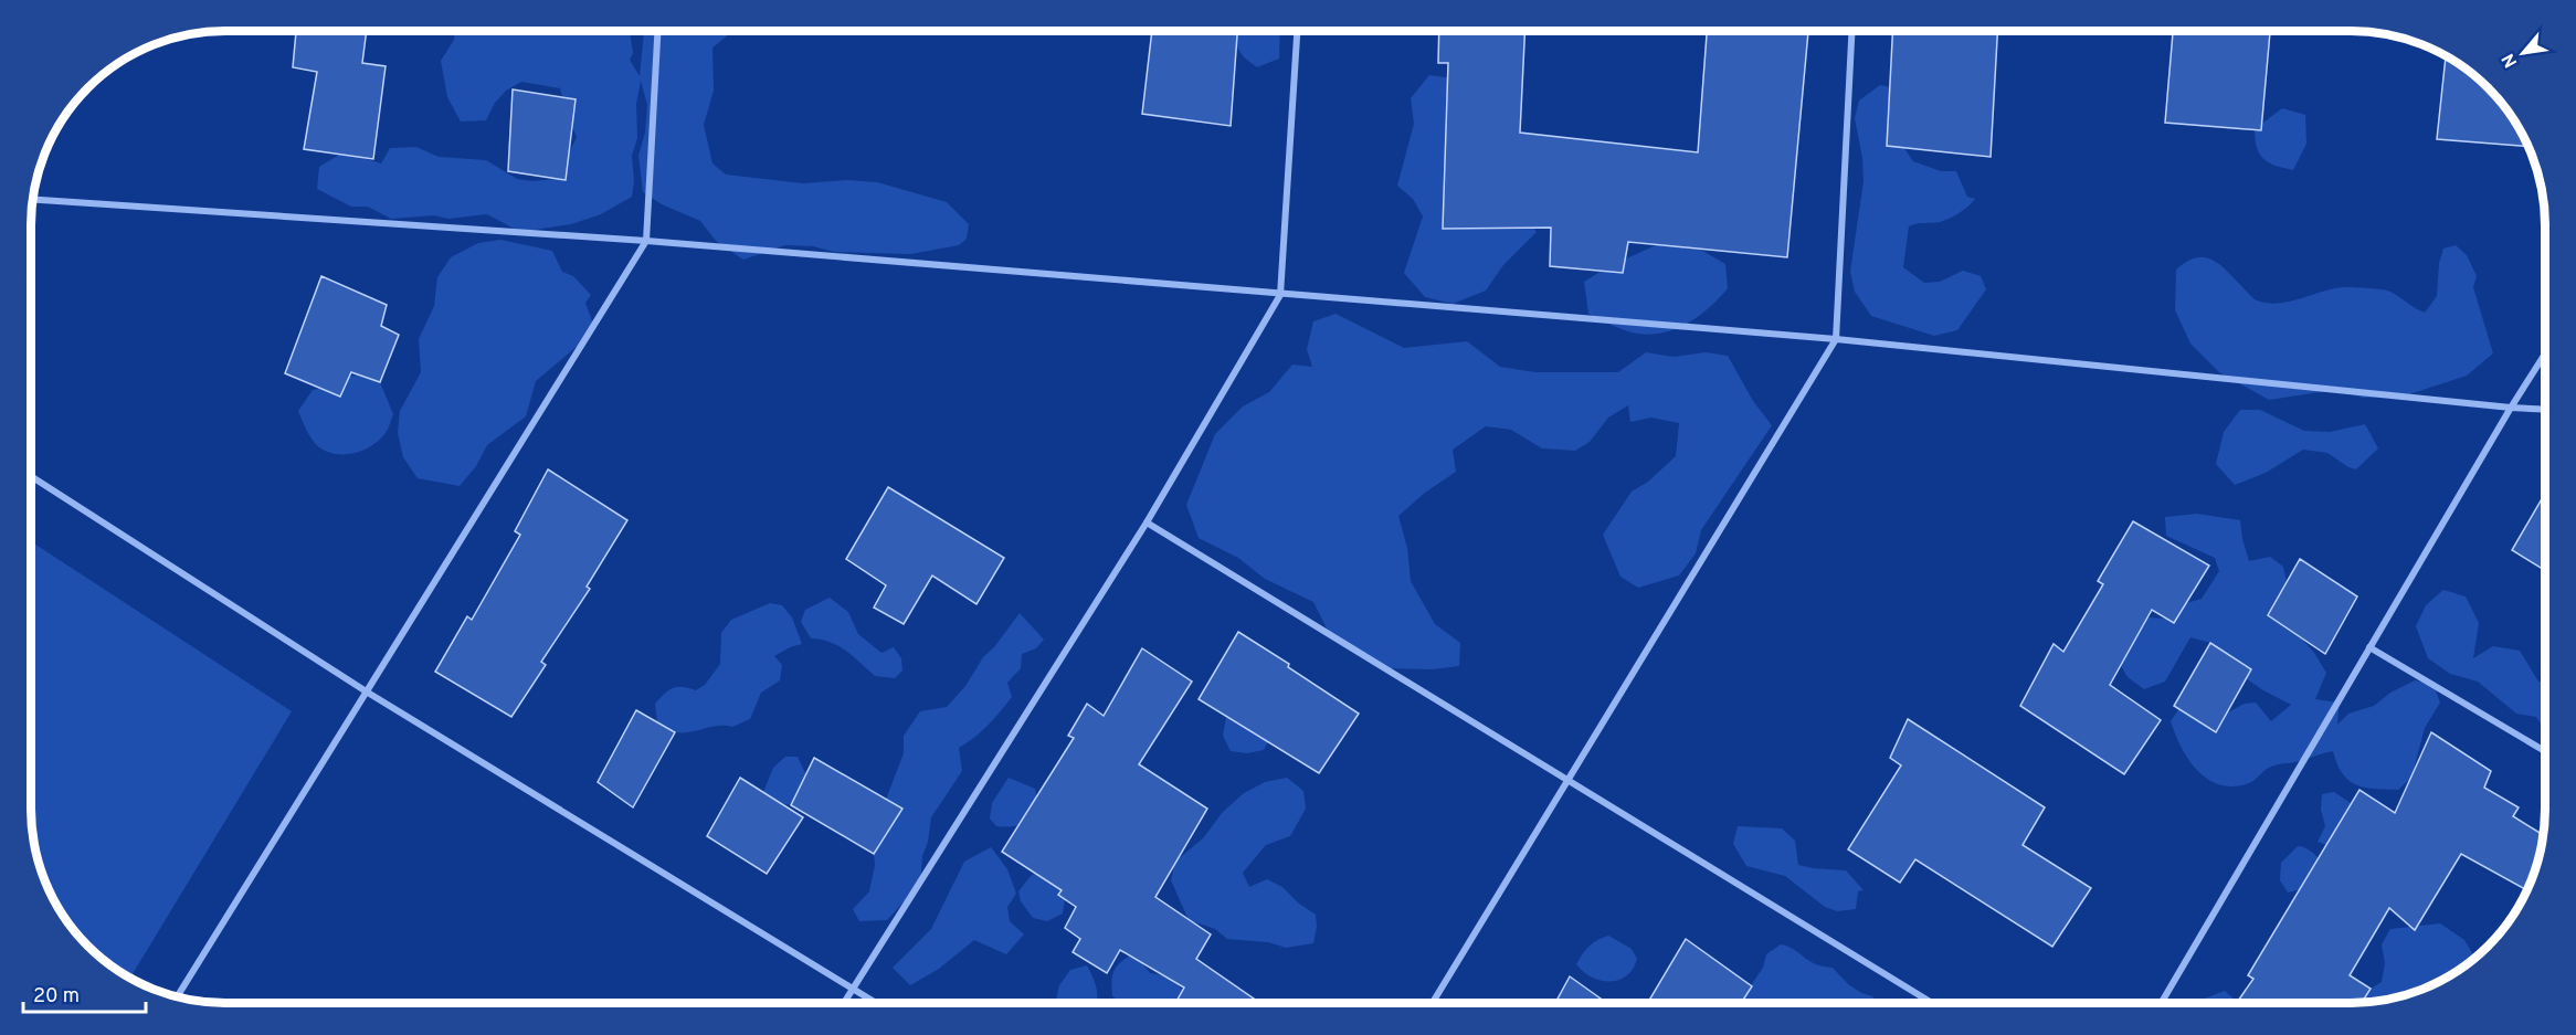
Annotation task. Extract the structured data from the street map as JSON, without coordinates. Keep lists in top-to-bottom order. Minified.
{"scale_bar":"20 m","north":"bottom left"}
